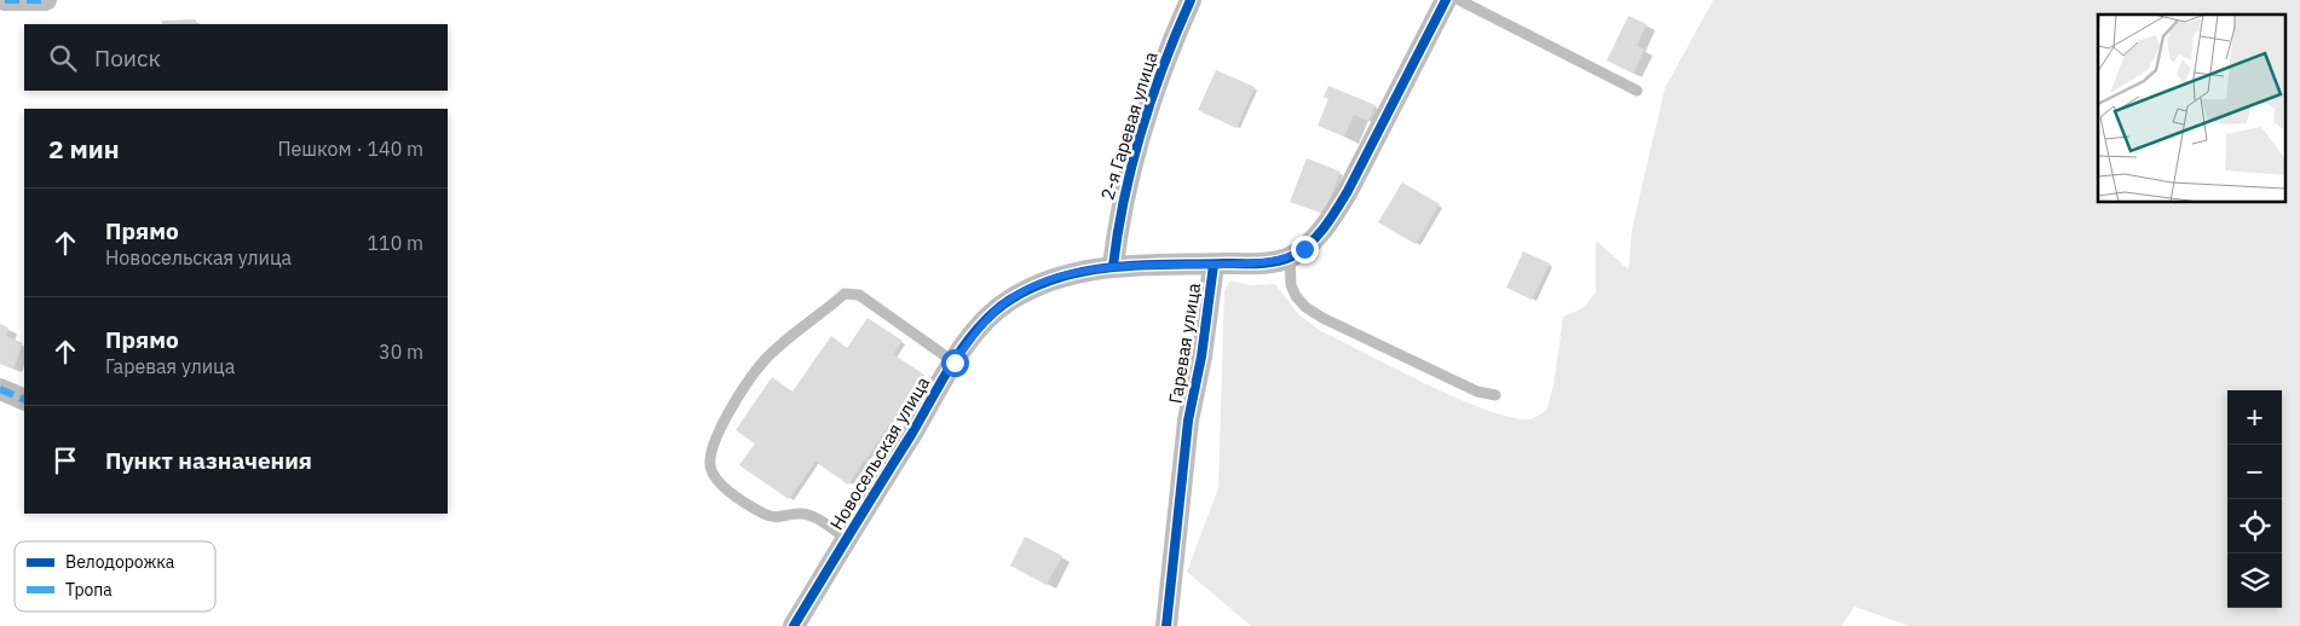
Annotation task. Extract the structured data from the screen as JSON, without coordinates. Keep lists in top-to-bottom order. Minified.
{"streets":{"street":["2-я Гаревая улица","Гаревая улица","Новосельская улица"]},"crossings":[["2-я Гаревая улица","Новосельская улица"],["Гаревая улица","Новосельская улица"]],"legend":["Велодорожка","Тропа"],"page":{"search":"Поиск","heading":["2 мин","Пешком · 140 m"],"list":[["Прямо","Новосельская улица","110 m"],["Прямо","Гаревая улица","30 m"],"Пункт назначения"],"map_buttons":["+","−"]}}
